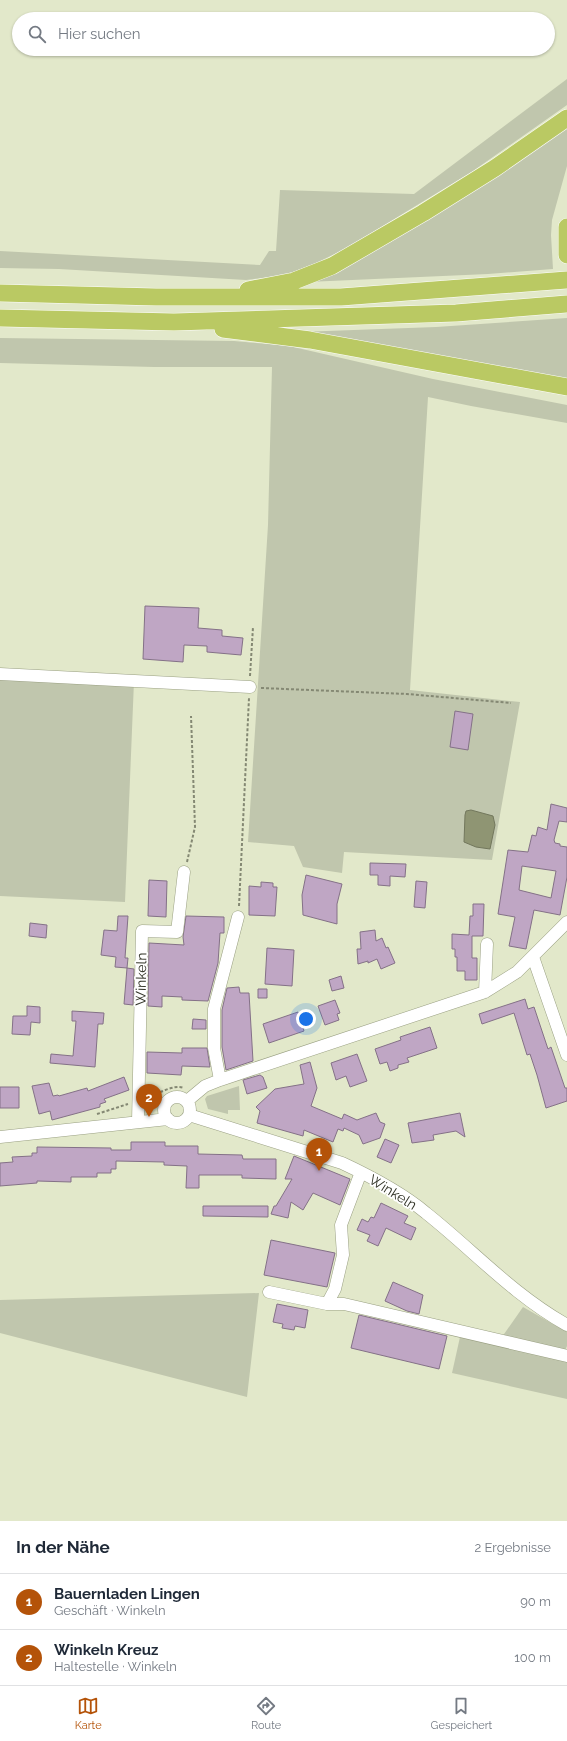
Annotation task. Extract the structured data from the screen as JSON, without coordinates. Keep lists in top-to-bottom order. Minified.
{"streets":{"street":["Winkeln"]},"page":{"search":"Hier suchen","pins":["2","1"],"heading":["In der Nähe","2 Ergebnisse"],"list":[{"mark":"1","name":"Bauernladen Lingen","note":"Geschäft · Winkeln","value":"90 m"},{"mark":"2","name":"Winkeln Kreuz","note":"Haltestelle · Winkeln","value":"100 m"}],"nav":["Karte","Route","Gespeichert"]}}
